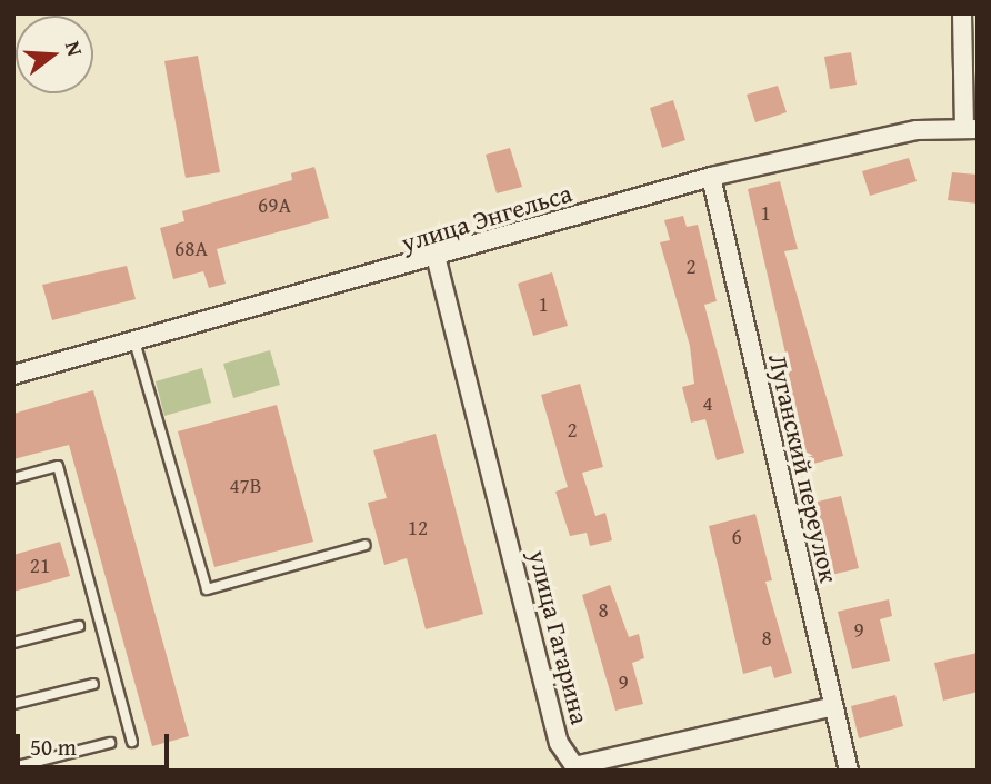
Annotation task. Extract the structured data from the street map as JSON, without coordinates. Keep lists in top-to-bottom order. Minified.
{"streets":{"street":["улица Энгельса","Луганский переулок","улица Гагарина"]},"crossings":[["улица Энгельса","Луганский переулок"],["улица Энгельса","улица Гагарина"],["Луганский переулок","улица Гагарина"]],"house_numbers":["69А","1","68А","2","1","4","2","47В","12","6","21","8","9","8","9"],"scale_bar":"50 m","north":"right"}
